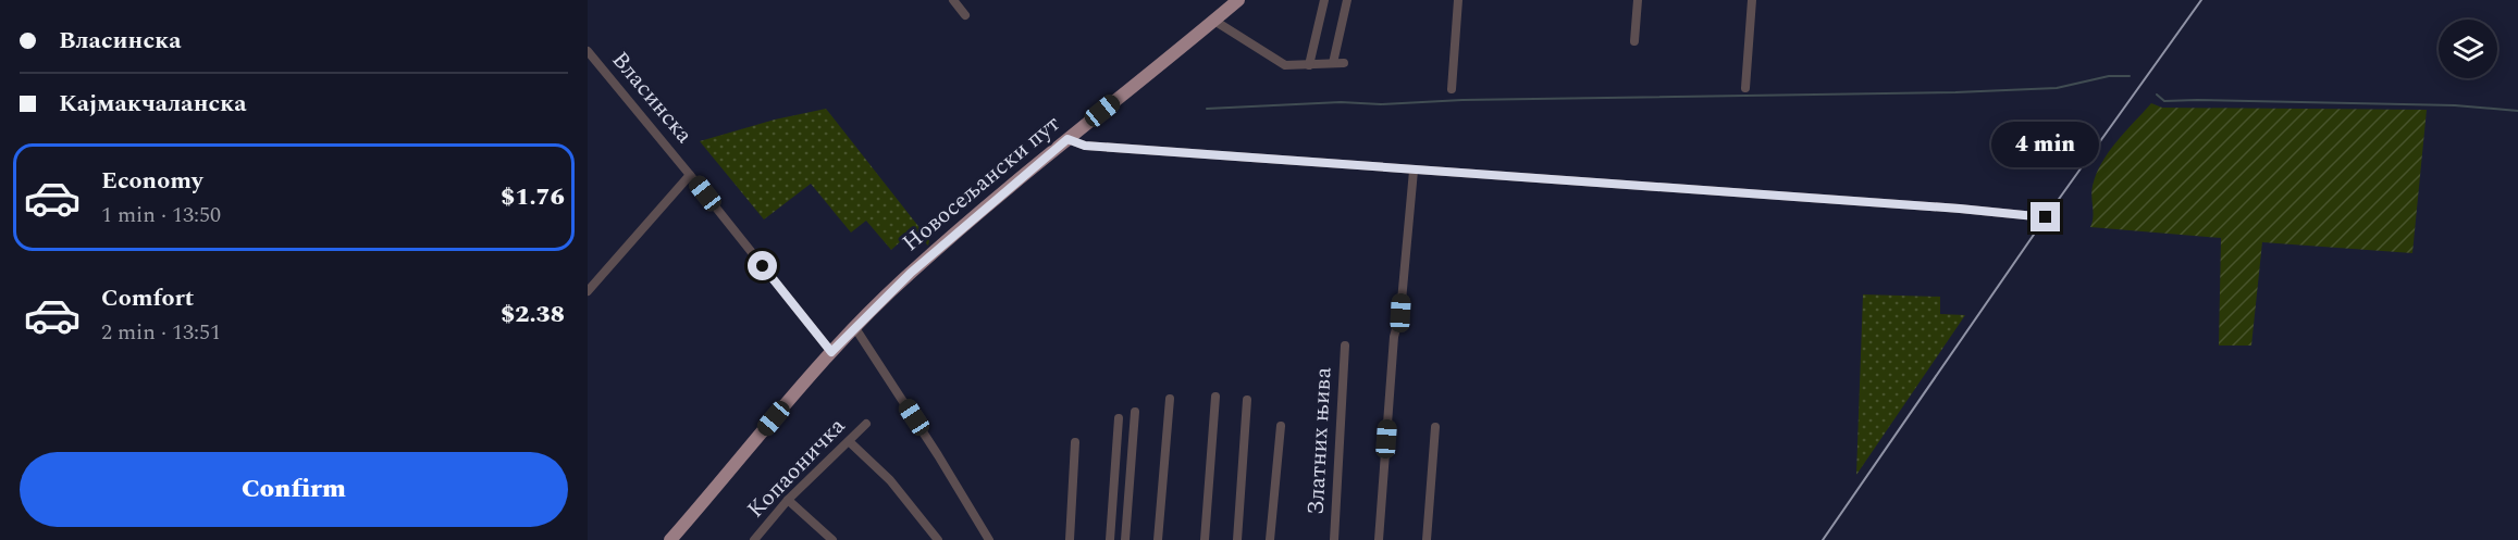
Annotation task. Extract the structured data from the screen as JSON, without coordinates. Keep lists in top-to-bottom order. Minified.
{"streets":{"main road":["Новосељански пут"],"street":["Власинска","Златних њива","Копаоничка"]},"crossings":[["Власинска","Новосељански пут"]],"page":{"banner":["Власинска","Кајмакчаланска"],"bubble":"4 min","list":[{"name":"Economy","note":"1 min · 13:50","value":"$1.76"},{"name":"Comfort","note":"2 min · 13:51","value":"$2.38"}],"buttons":"Confirm"}}
